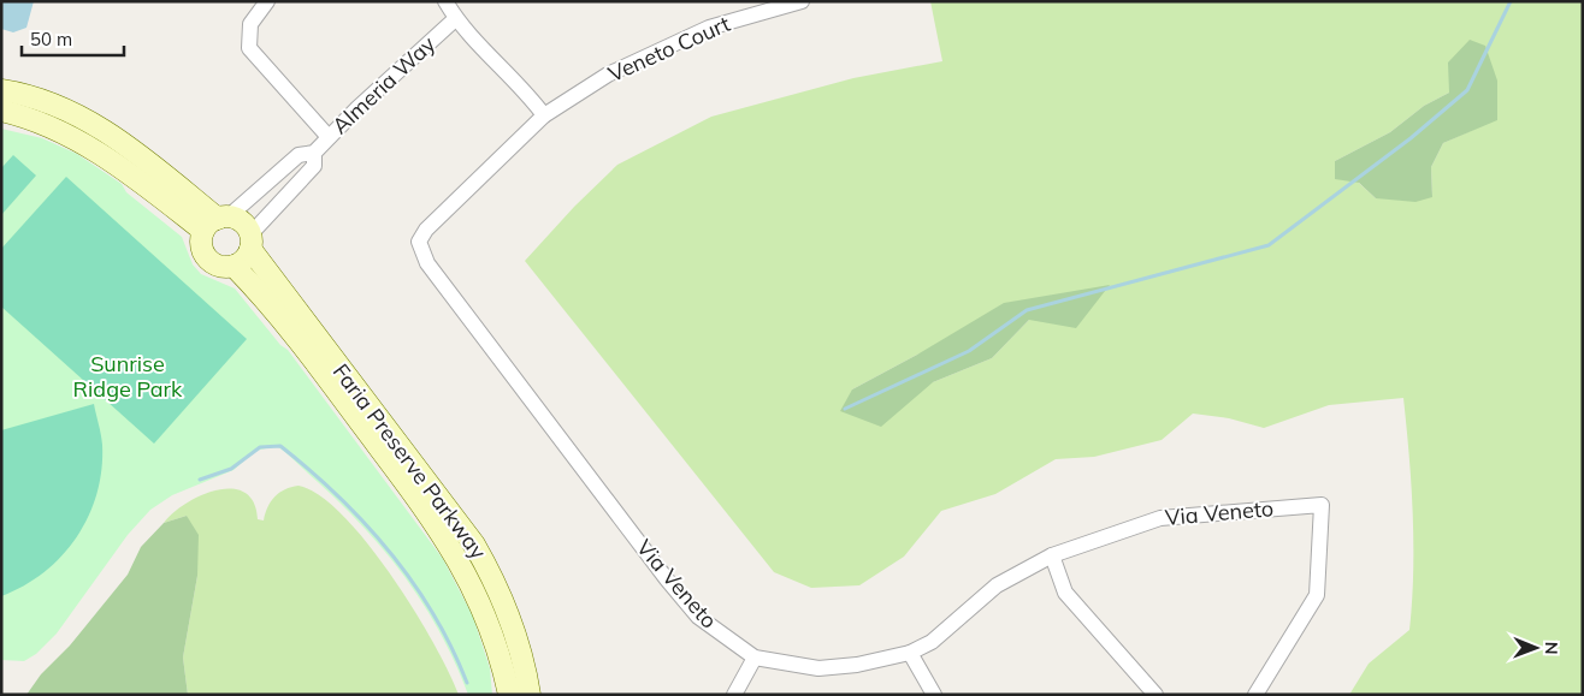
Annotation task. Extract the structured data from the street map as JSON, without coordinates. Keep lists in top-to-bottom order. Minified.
{"streets":{"street":["Veneto Court","Almeria Way","Faria Preserve Parkway","Via Veneto"]},"crossings":[["Veneto Court","Via Veneto"],["Almeria Way","Faria Preserve Parkway"]],"parks":["Sunrise Ridge Park"],"scale_bar":"50 m","north":"right"}
